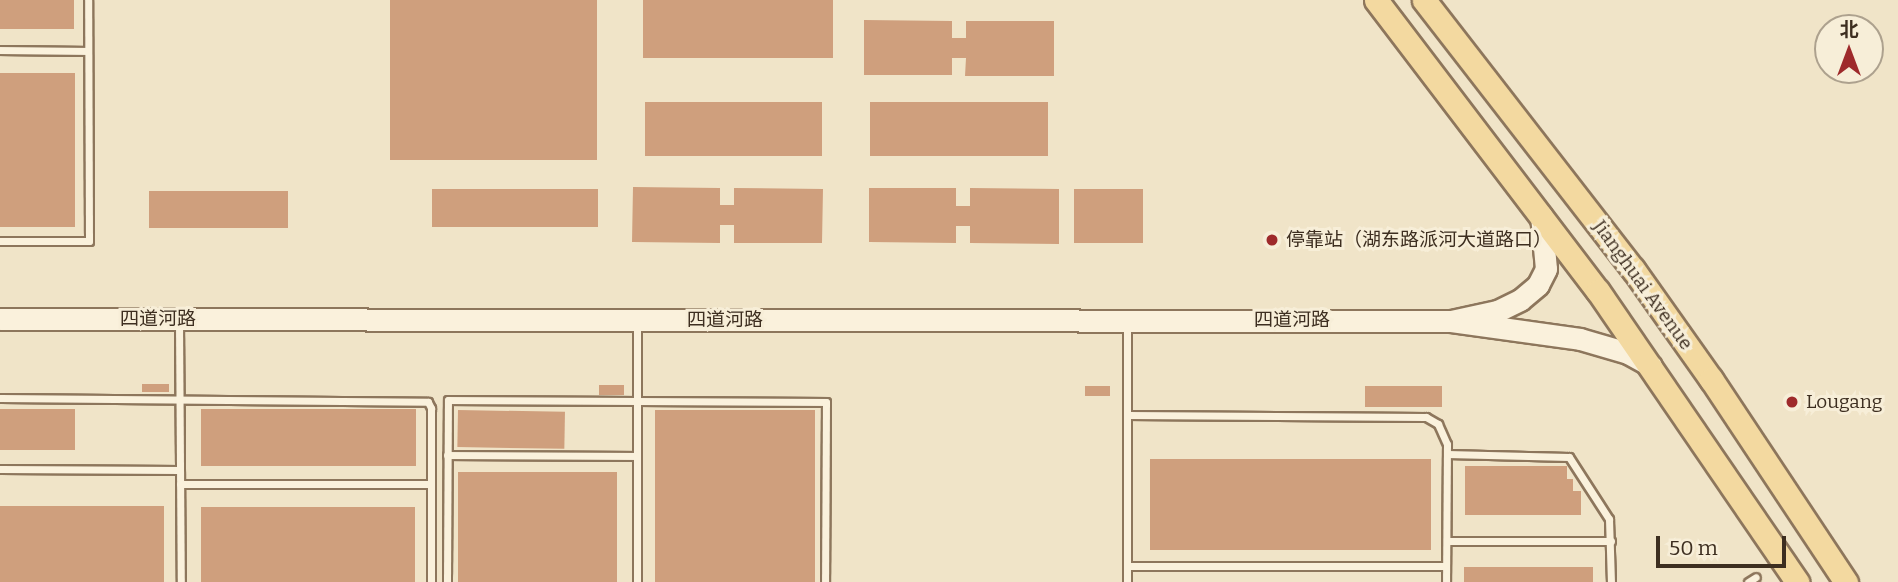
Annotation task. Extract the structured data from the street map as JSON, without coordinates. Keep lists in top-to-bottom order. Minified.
{"streets":{"main road":["Jianghuai Avenue"],"street":["四道河路"]},"places":["停靠站（湖东路派河大道路口）","Lougang"],"scale_bar":"50 m","north":"top"}
